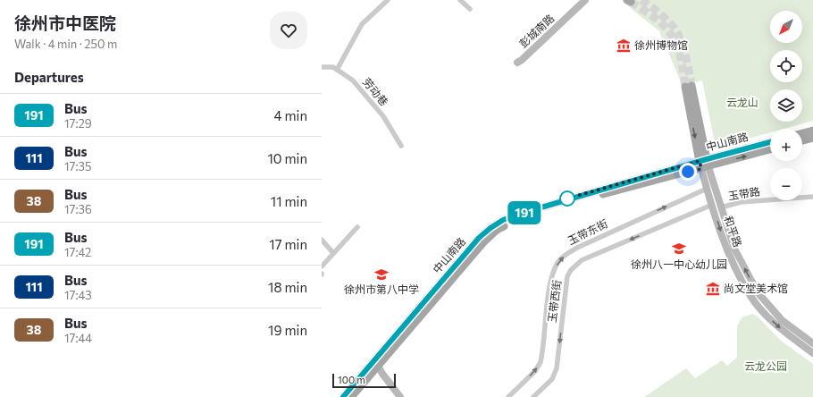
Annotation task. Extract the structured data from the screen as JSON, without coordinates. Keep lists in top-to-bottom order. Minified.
{"streets":{"main road":["彭城南路","中山南路","和平路"],"street":["劳动巷","玉带路","玉带东街","玉带西街"]},"crossings":[["中山南路","和平路"],["玉带路","和平路"],["和平路","玉带东街"],["和平路","玉带西街"]],"one_way":["玉带东街","玉带西街"],"parks":["云龙山","云龙公园"],"places":{"museum":["徐州博物馆","尚文堂美术馆"],"school or university":["徐州八一中心幼儿园","徐州市第八中学"]},"lines":["bus line 191"],"scale_bar":"100 m","north":"bottom left","page":{"heading":[["徐州市中医院","Walk · 4 min · 250 m"],"Departures"],"on_map":"191","map_buttons":["+","−"],"list":[{"mark":"191","name":"Bus","note":"17:29","value":"4 min"},{"mark":"111","name":"Bus","note":"17:35","value":"10 min"},{"mark":"38","name":"Bus","note":"17:36","value":"11 min"},{"mark":"191","name":"Bus","note":"17:42","value":"17 min"},{"mark":"111","name":"Bus","note":"17:43","value":"18 min"},{"mark":"38","name":"Bus","note":"17:44","value":"19 min"}],"scale":"100 m"}}
